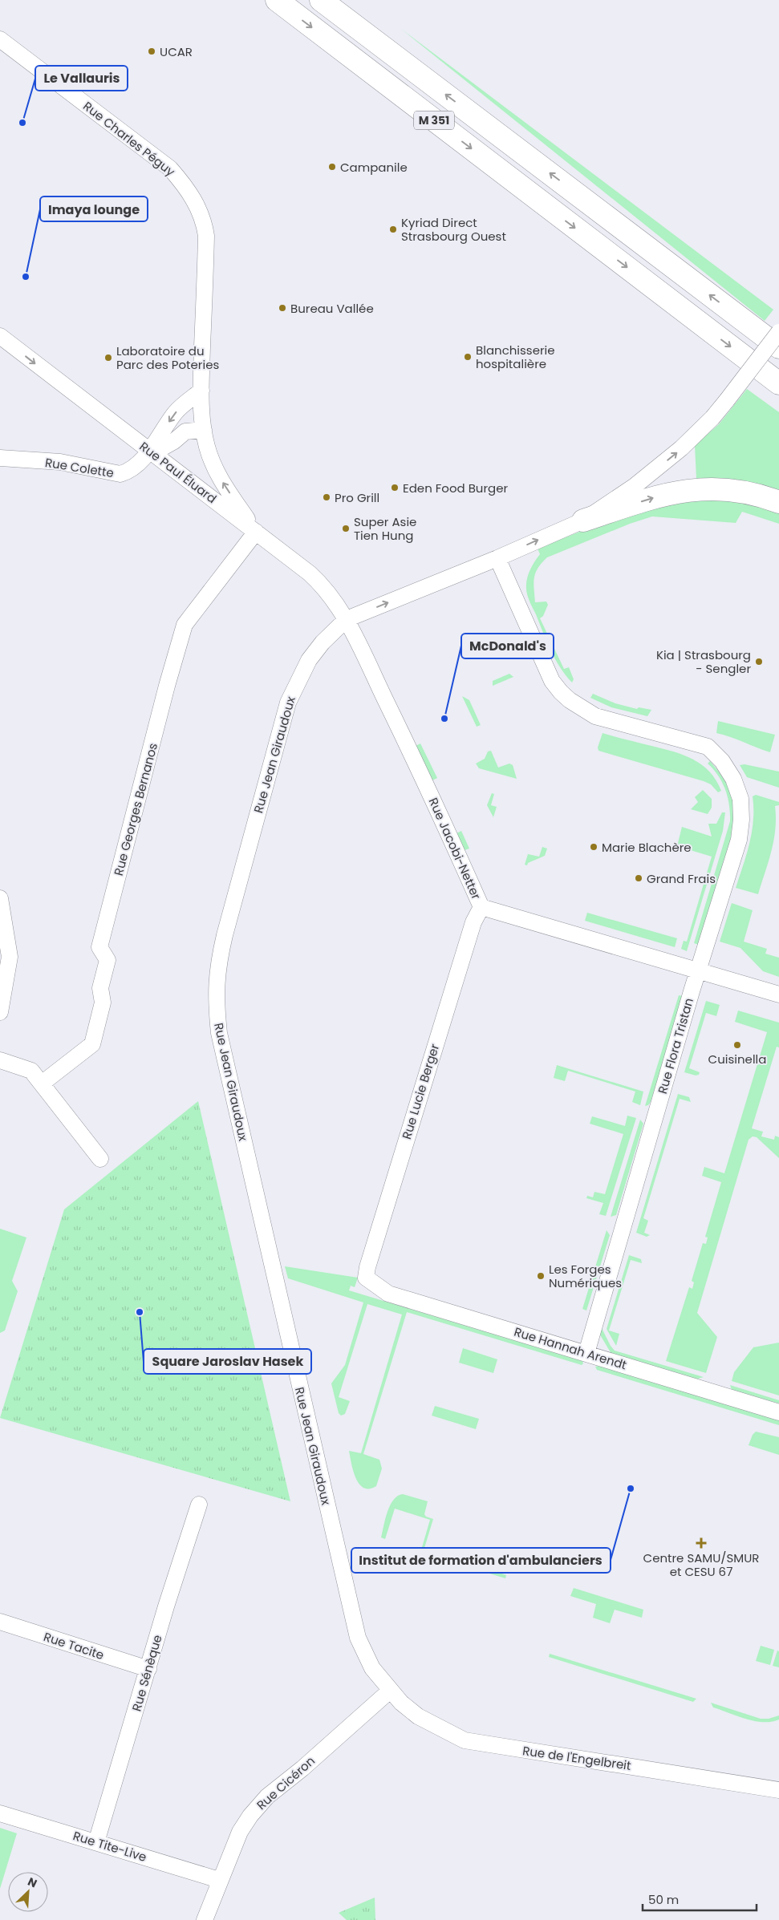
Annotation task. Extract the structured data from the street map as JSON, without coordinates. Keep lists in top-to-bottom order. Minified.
{"streets":{"highway":["M 351"],"street":["Rue Charles Péguy","Rue Colette","Rue Paul Éluard","Rue Jean Giraudoux","Rue Georges Bernanos","Rue Jacobi-Netter","Rue Flora Tristan","Rue Lucie Berger","Rue Hannah Arendt","Rue Tacite","Rue Sénèque","Rue de l'Engelbreit","Rue Cicéron","Rue Tite-Live"]},"crossings":[["Rue Charles Péguy","Rue Paul Éluard"],["Rue Charles Péguy","Rue Georges Bernanos"],["Rue Colette","Rue Paul Éluard"],["Rue Paul Éluard","Rue Jean Giraudoux"],["Rue Paul Éluard","Rue Georges Bernanos"],["Rue Paul Éluard","Rue Jacobi-Netter"],["Rue Jean Giraudoux","Rue Jacobi-Netter"],["Rue Jean Giraudoux","Rue Flora Tristan"],["Rue Jean Giraudoux","Rue de l'Engelbreit"],["Rue Jean Giraudoux","Rue Cicéron"],["Rue Jacobi-Netter","Rue Flora Tristan"],["Rue Jacobi-Netter","Rue Lucie Berger"],["Rue Flora Tristan","Rue Hannah Arendt"],["Rue Lucie Berger","Rue Hannah Arendt"],["Rue Tacite","Rue Sénèque"],["Rue Sénèque","Rue Tite-Live"],["Rue de l'Engelbreit","Rue Cicéron"],["Rue Cicéron","Rue Tite-Live"]],"one_way":["Rue Paul Éluard"],"places":{"other":["UCAR","Le Vallauris","Campanile","Kyriad Direct Strasbourg Ouest","Imaya lounge","Bureau Vallée","Blanchisserie hospitalière","Laboratoire du Parc des Poteries","Eden Food Burger","Pro Grill","Super Asie Tien Hung","Kia | Strasbourg - Sengler","McDonald's","Marie Blachère","Grand Frais","Cuisinella","Les Forges Numériques","Square Jaroslav Hasek","Institut de formation d'ambulanciers"],"health":["Centre SAMU/SMUR et CESU 67"]},"scale_bar":"50 m","north":"top right"}
